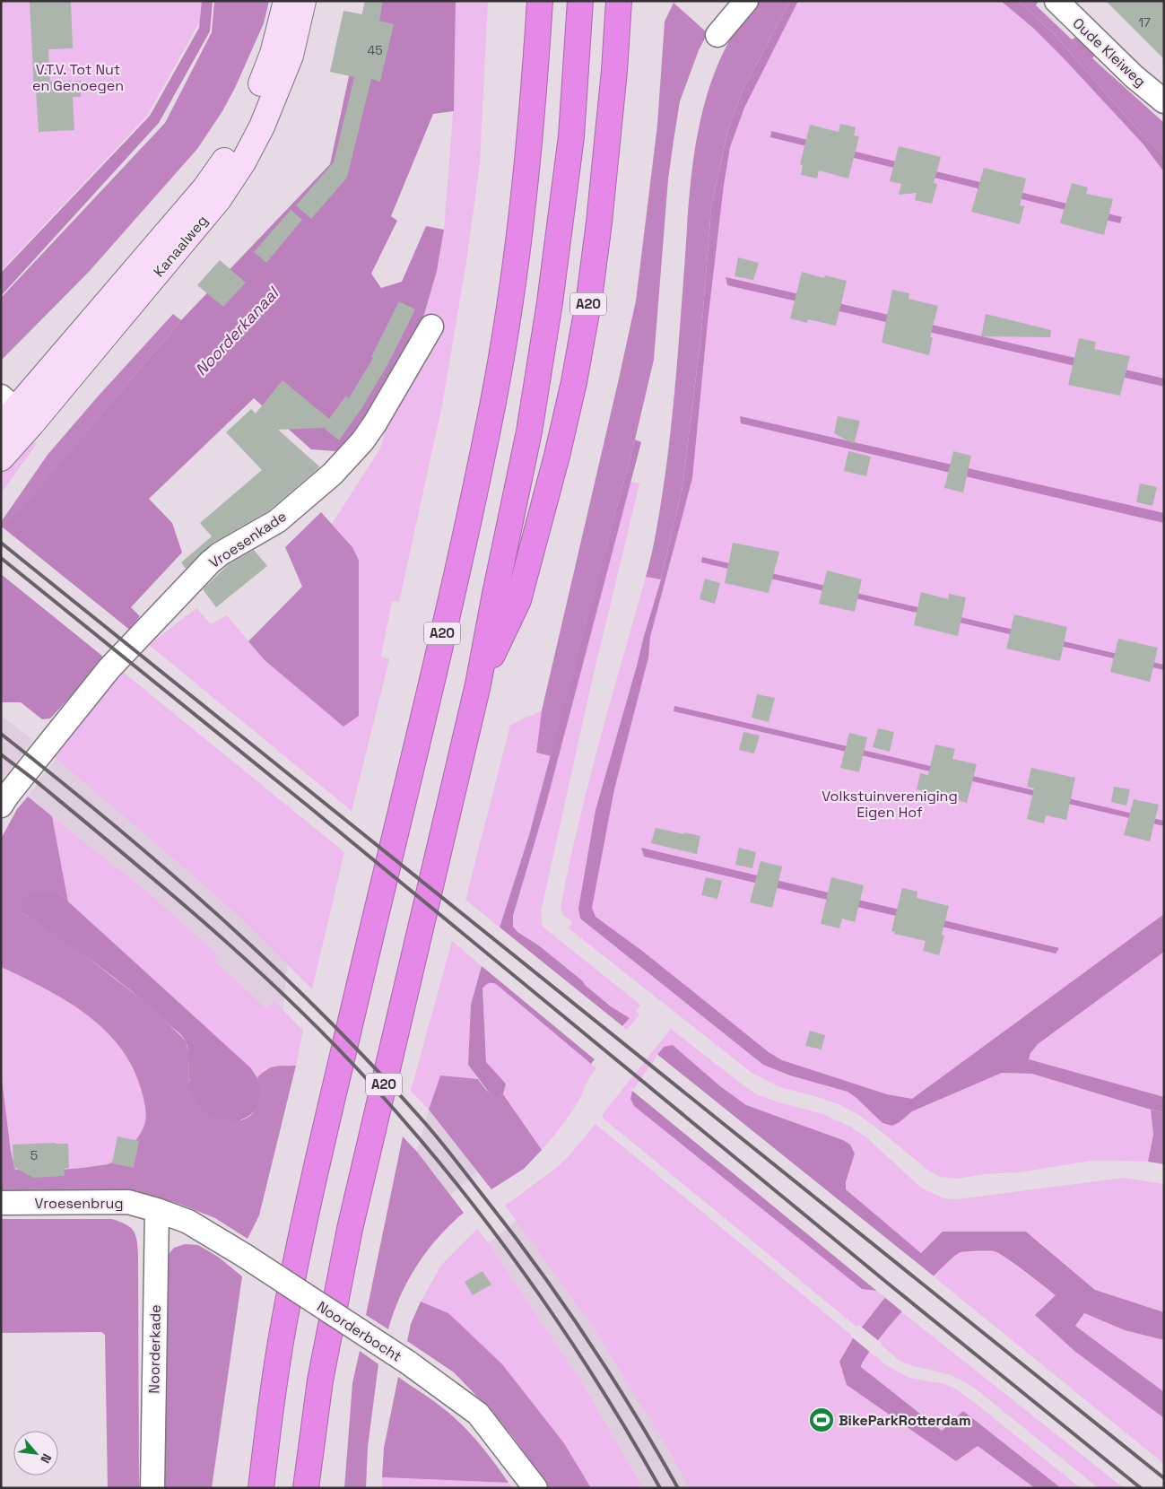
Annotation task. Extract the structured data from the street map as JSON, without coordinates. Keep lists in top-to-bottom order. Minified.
{"streets":{"highway":["A20"],"main road":["Kanaalweg"],"street":["Oude Kleiweg","Vroesenkade","Vroesenbrug","Noorderbocht","Noorderkade"]},"crossings":[["Vroesenbrug","Noorderbocht"],["Vroesenbrug","Noorderkade"],["Noorderbocht","Noorderkade"]],"water":["Noorderkanaal"],"parks":["V.T.V. Tot Nut en Genoegen","Volkstuinvereniging Eigen Hof"],"places":{"sports":["BikeParkRotterdam"]},"house_numbers":["17","45","5"],"north":"bottom right"}
